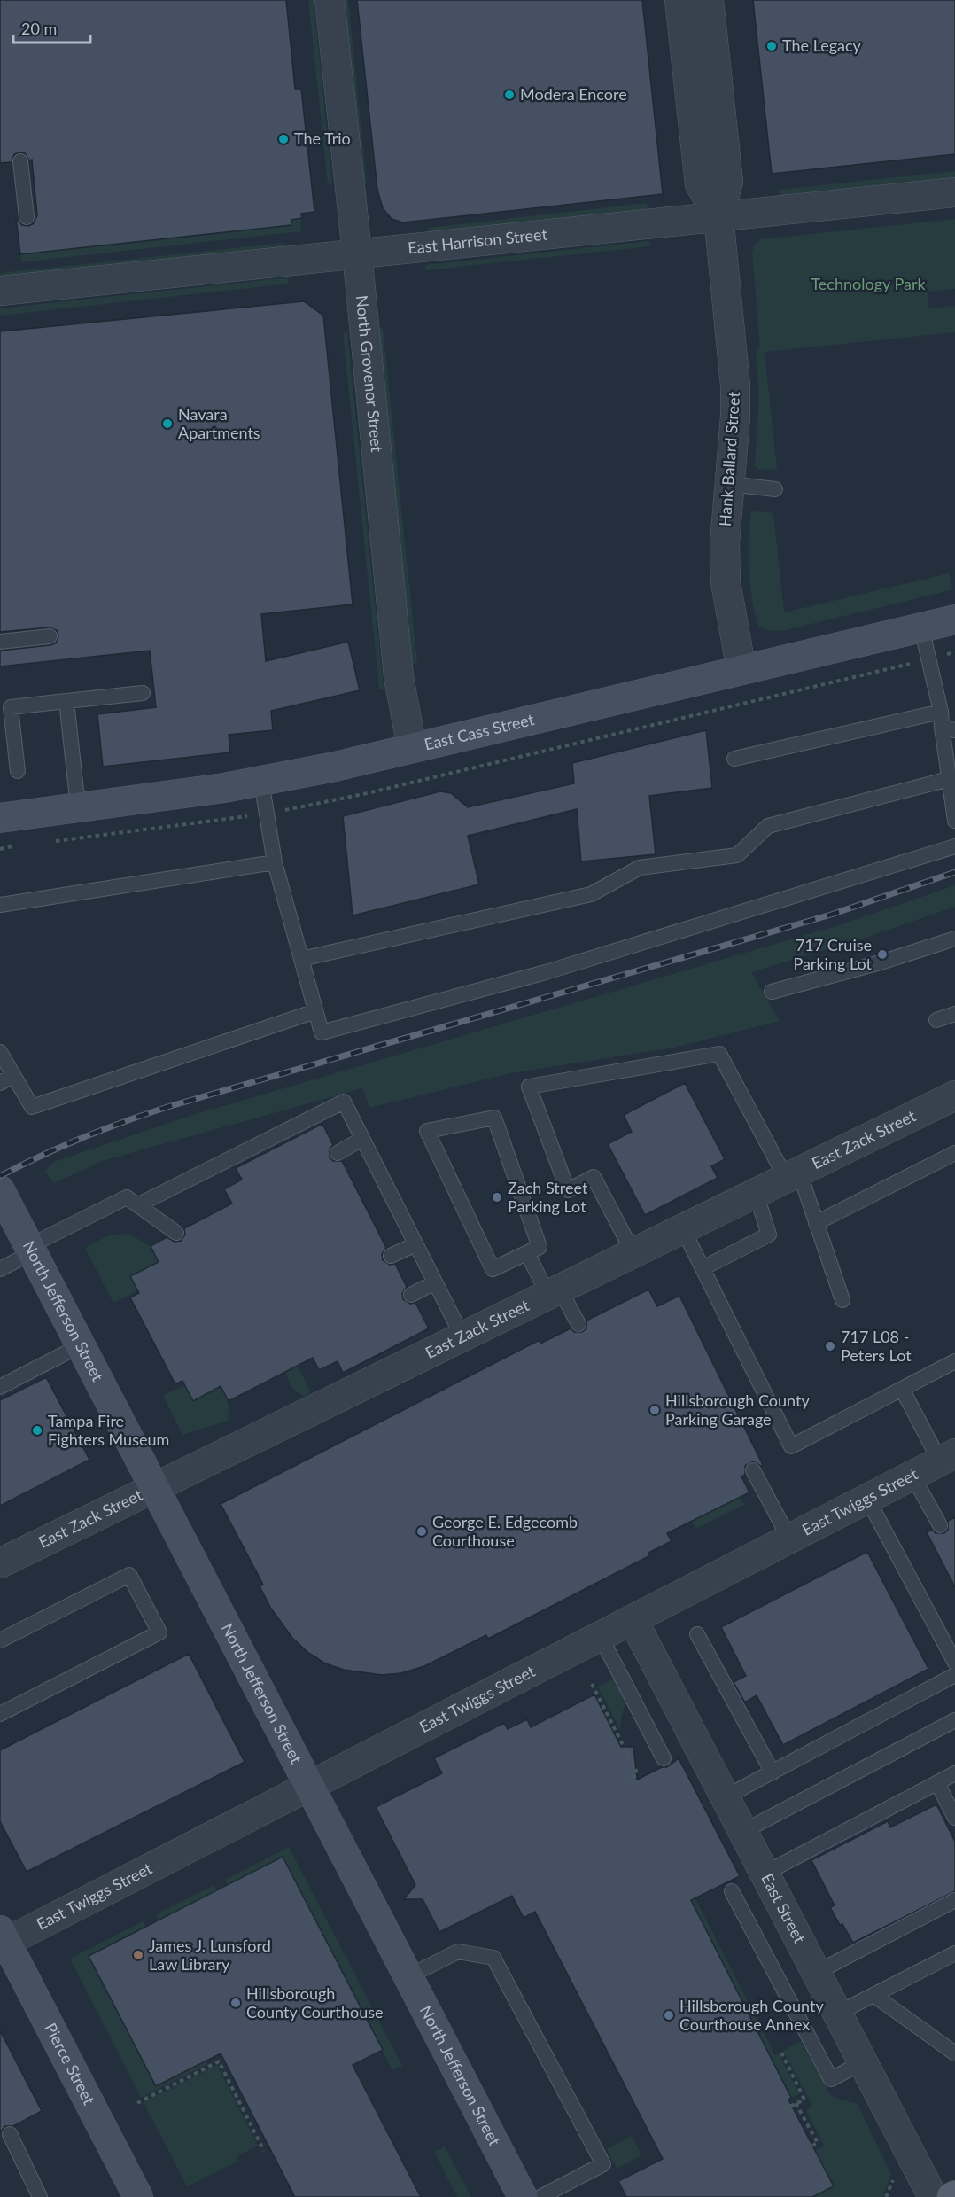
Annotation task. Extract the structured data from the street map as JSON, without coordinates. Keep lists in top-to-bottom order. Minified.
{"streets":{"main road":["East Cass Street","North Jefferson Street","Pierce Street"],"street":["East Harrison Street","North Grovenor Street","Hank Ballard Street","East Zack Street","East Twiggs Street","East Street"]},"crossings":[["East Harrison Street","North Grovenor Street"],["East Harrison Street","Hank Ballard Street"],["North Grovenor Street","East Cass Street"],["Hank Ballard Street","East Cass Street"],["East Zack Street","North Jefferson Street"],["North Jefferson Street","East Twiggs Street"],["East Twiggs Street","East Street"],["East Twiggs Street","Pierce Street"]],"parks":["Technology Park"],"places":["The Legacy","Modera Encore","The Trio","Navara Apartments","717 Cruise Parking Lot","Zach Street Parking Lot","717 L08 - Peters Lot","Hillsborough County Parking Garage","Tampa Fire Fighters Museum","George E. Edgecomb Courthouse","James J. Lunsford Law Library","Hillsborough County Courthouse","Hillsborough County Courthouse Annex"],"scale_bar":"20 m"}
